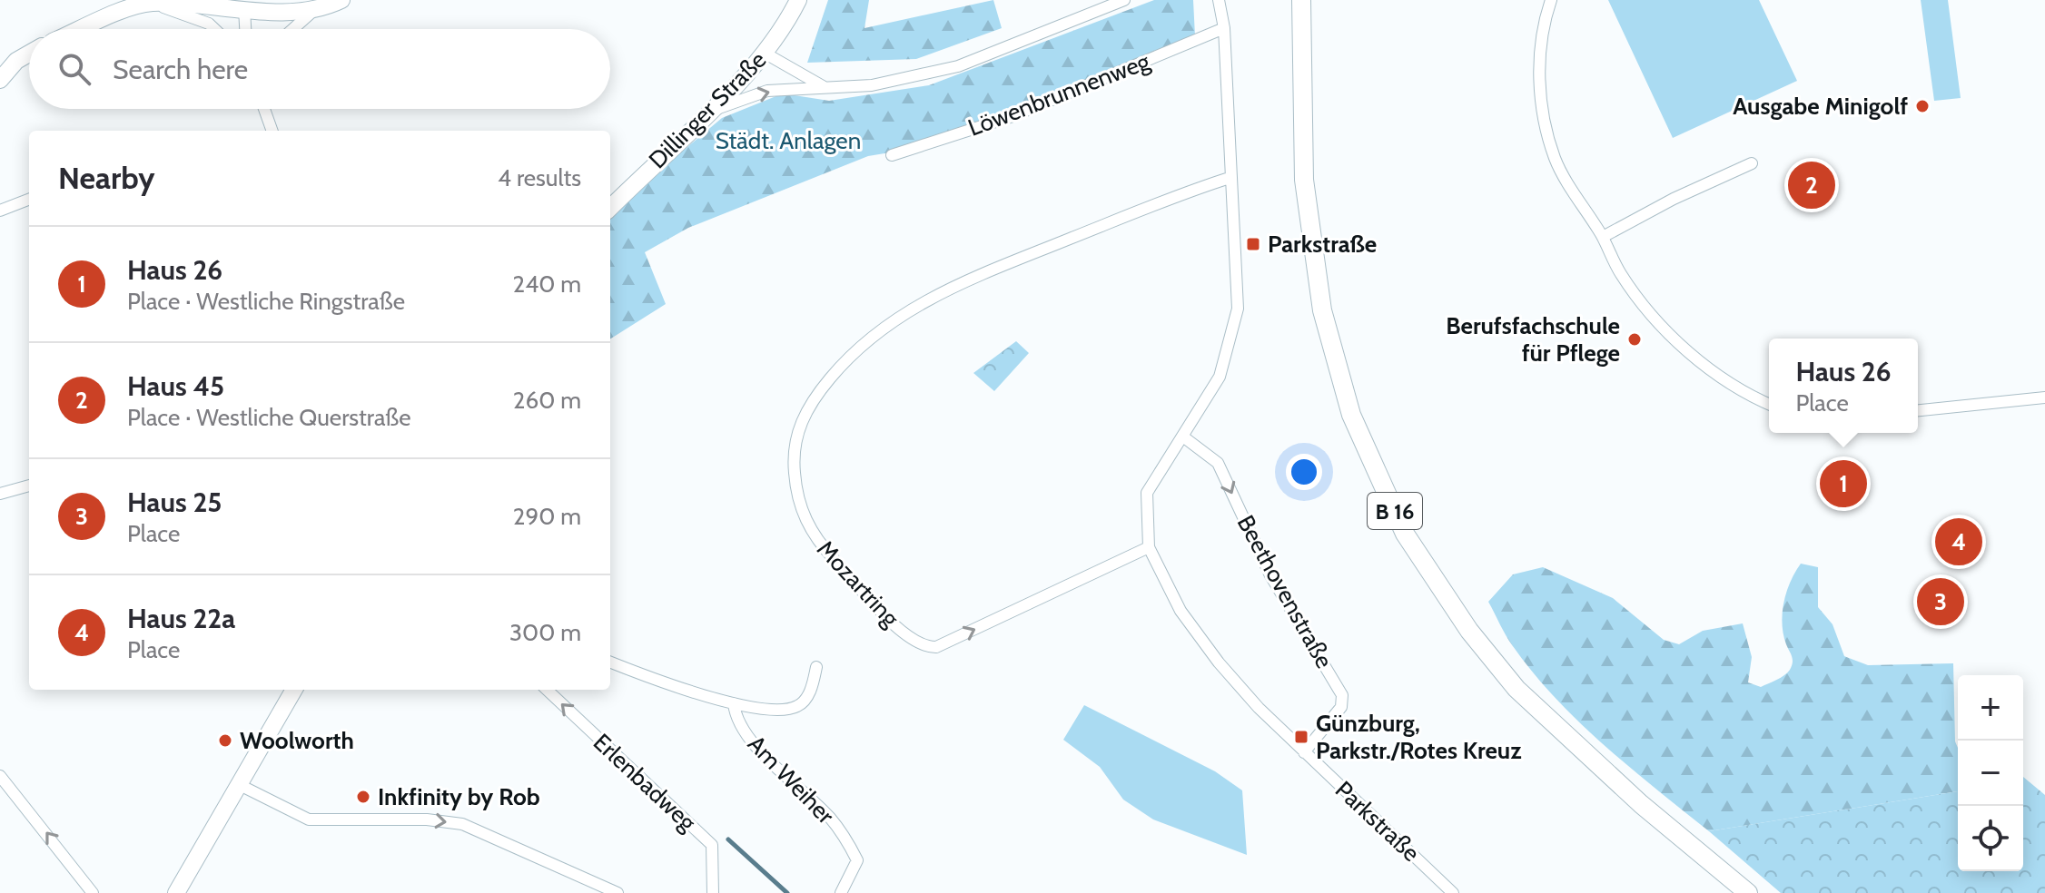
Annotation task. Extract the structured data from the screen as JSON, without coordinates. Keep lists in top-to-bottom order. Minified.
{"streets":{"main road":["B 16"],"street":["Löwenbrunnenweg","Dillinger Straße","Mozartring","Beethovenstraße","Am Weiher","Erlenbadweg","Parkstraße"]},"crossings":[["Löwenbrunnenweg","Parkstraße"],["Mozartring","Parkstraße"],["Beethovenstraße","Parkstraße"]],"one_way":["Beethovenstraße","Erlenbadweg"],"parks":["Städt. Anlagen"],"places":{"other":["Ausgabe Minigolf","Berufsfachschule für Pflege","Woolworth","Inkfinity by Rob"],"transit":["Parkstraße","Günzburg, Parkstr./Rotes Kreuz"]},"page":{"search":"Search here","heading":["Nearby","4 results"],"pins":["2","1","4","3"],"list":[{"mark":"1","name":"Haus 26","note":"Place · Westliche Ringstraße","value":"240 m"},{"mark":"2","name":"Haus 45","note":"Place · Westliche Querstraße","value":"260 m"},{"mark":"3","name":"Haus 25","note":"Place","value":"290 m"},{"mark":"4","name":"Haus 22a","note":"Place","value":"300 m"}],"popup":["Haus 26","Place"],"map_buttons":["+","−"]}}
